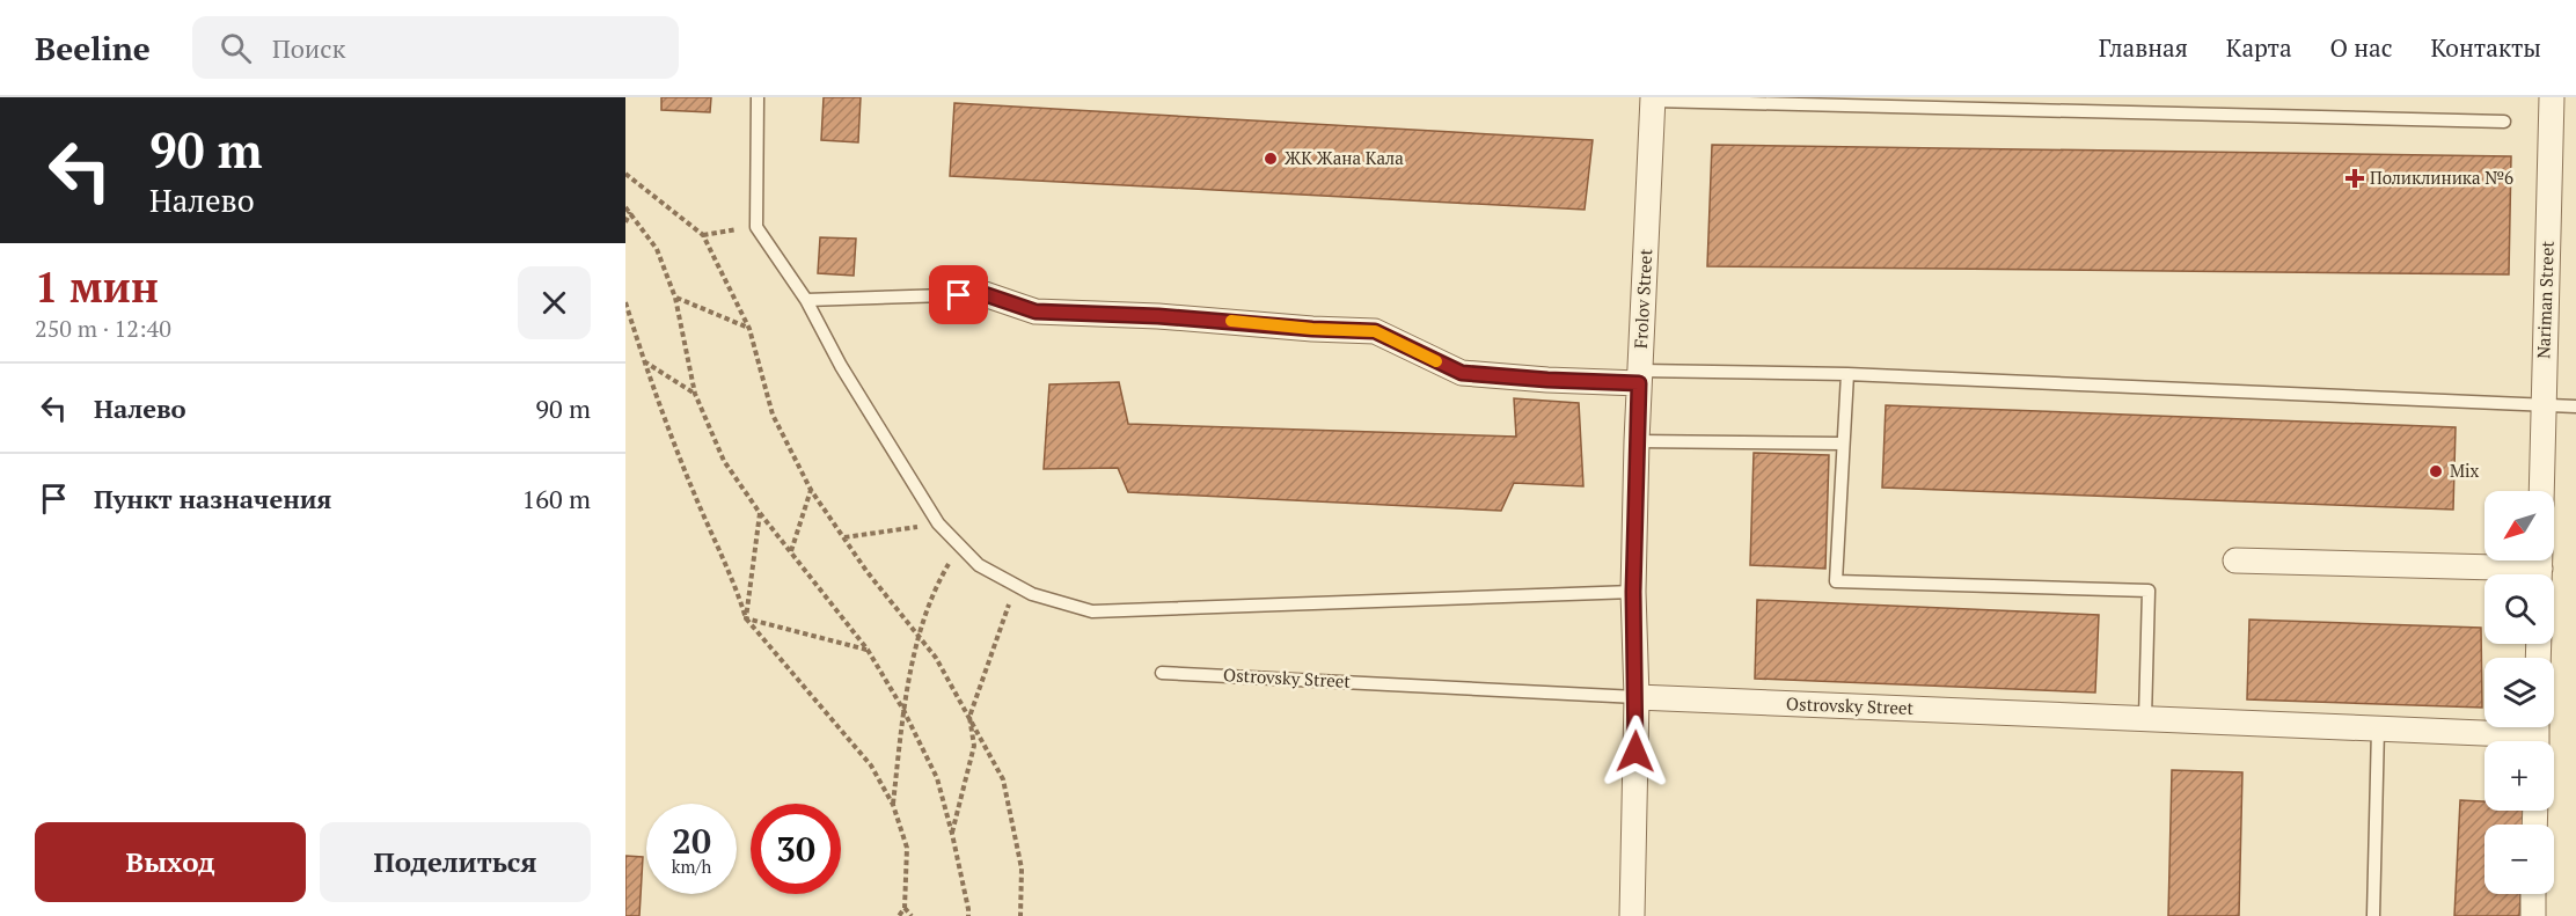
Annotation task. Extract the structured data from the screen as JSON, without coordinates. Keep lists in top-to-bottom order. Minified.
{"streets":{"street":["Frolov Street","Nariman Street","Ostrovsky Street"]},"crossings":[["Frolov Street","Ostrovsky Street"]],"places":{"other":["ЖК Жана Кала","Mix"],"health":["Поликлиника №6"]},"north":"bottom left","page":{"header":"Beeline","search":"Поиск","nav":["Главная","Карта","О нас","Контакты"],"turn":["90 m","Налево"],"heading":["1 мин","250 m · 12:40"],"list":[{"name":"Налево","value":"90 m"},{"name":"Пункт назначения","value":"160 m"}],"map_buttons":["+","−"],"speed":"20 km/h","limit":"30","buttons":["Выход","Поделиться"]}}
